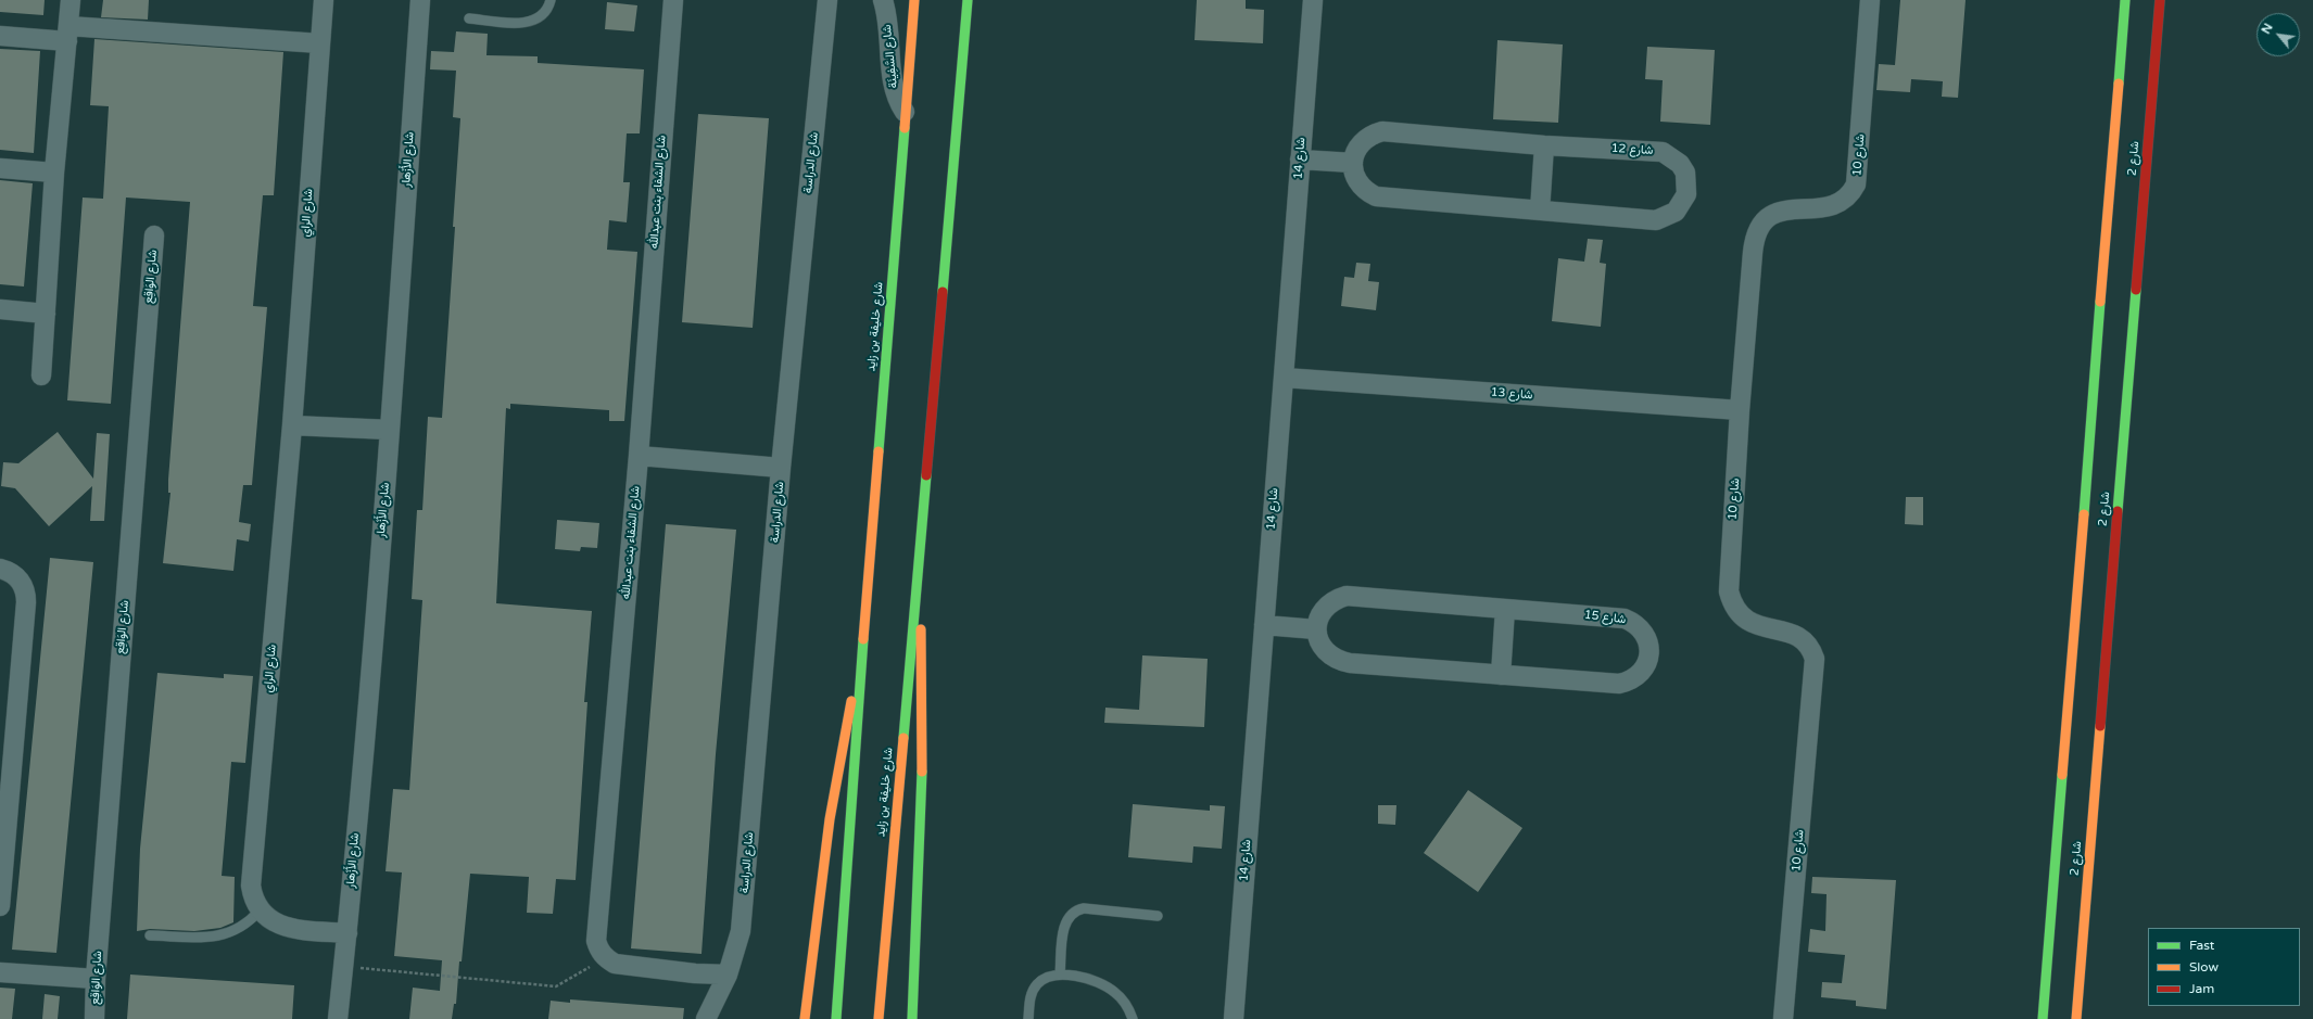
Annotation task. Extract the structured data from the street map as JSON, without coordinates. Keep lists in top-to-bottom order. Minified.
{"streets":{"main road":["شارع 2","شارع خليفة بن زايد"],"street":["شارع السَّفِينَة","شارع 12","شارع 10","شارع 14","شارع الأَزْهار","شارع الدراسة","شارع الشفاء بنت عبدالله","شارع الراي","شارع الوَاقِع","شارع 13","شارع 15"]},"crossings":[["شارع السَّفِينَة","شارع خليفة بن زايد"],["شارع 10","شارع 13"],["شارع 14","شارع 13"]],"legend":["Fast","Slow","Jam"],"north":"top left"}
